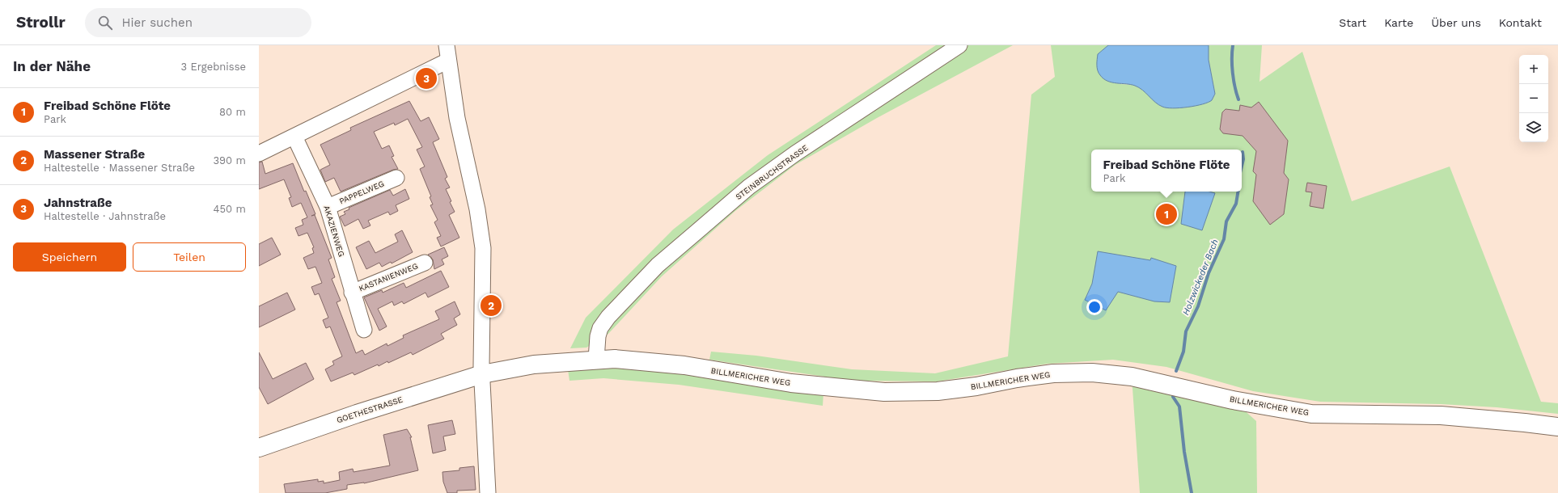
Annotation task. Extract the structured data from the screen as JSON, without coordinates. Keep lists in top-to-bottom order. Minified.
{"streets":{"main road":["BILLMERICHER WEG","GOETHESTRASSE"],"street":["STEINBRUCHSTRASSE","PAPPELWEG","AKAZIENWEG","KASTANIENWEG"]},"crossings":[["STEINBRUCHSTRASSE","BILLMERICHER WEG"],["PAPPELWEG","AKAZIENWEG"],["AKAZIENWEG","KASTANIENWEG"],["BILLMERICHER WEG","GOETHESTRASSE"]],"water":["Holzwickeder Bach"],"page":{"header":"Strollr","search":"Hier suchen","nav":["Start","Karte","Über uns","Kontakt"],"heading":["In der Nähe","3 Ergebnisse"],"map_buttons":["+","−"],"pins":["3","1","2"],"list":[{"mark":"1","name":"Freibad Schöne Flöte","note":"Park","value":"80 m"},{"mark":"2","name":"Massener Straße","note":"Haltestelle · Massener Straße","value":"390 m"},{"mark":"3","name":"Jahnstraße","note":"Haltestelle · Jahnstraße","value":"450 m"}],"popup":["Freibad Schöne Flöte","Park"],"buttons":["Speichern","Teilen"]}}
